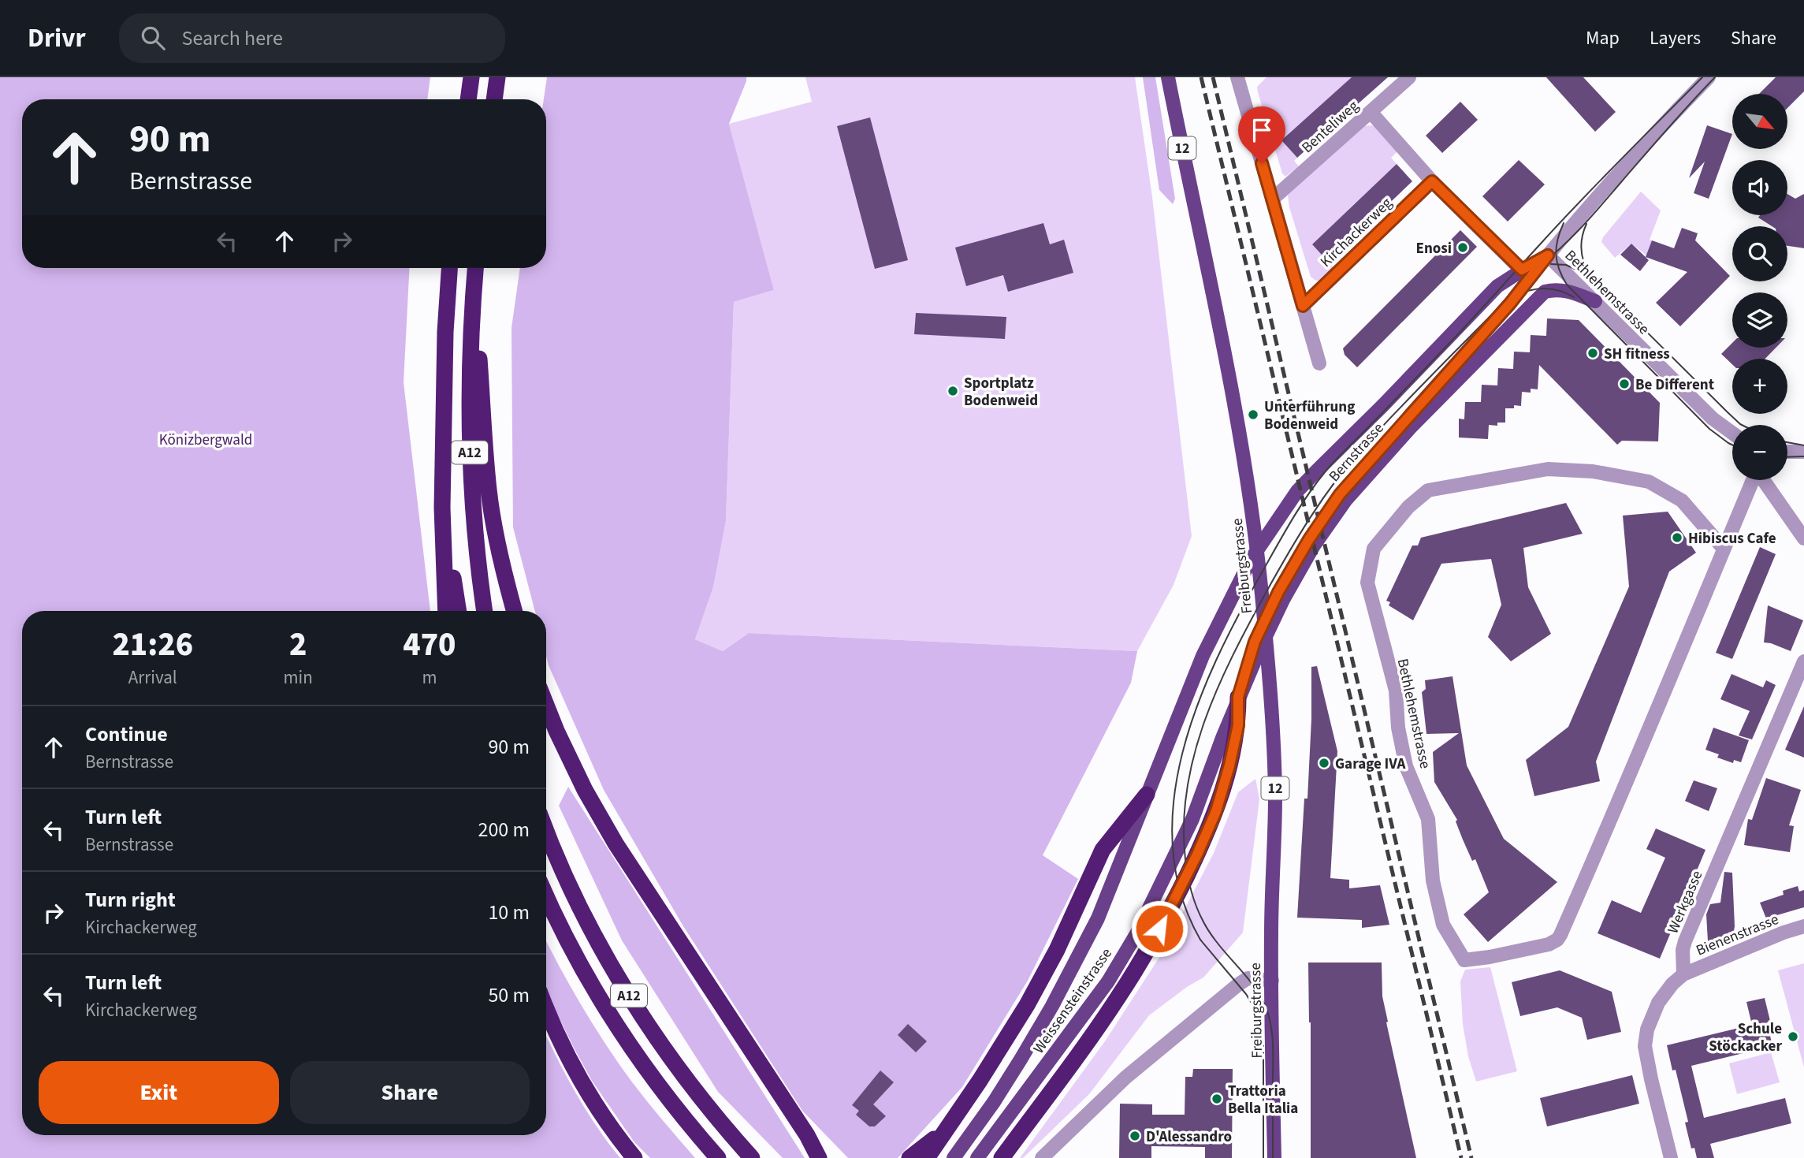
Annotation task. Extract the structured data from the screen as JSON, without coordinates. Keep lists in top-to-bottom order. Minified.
{"streets":{"highway":["A12"],"main road":["12","Bernstrasse","Freiburgstrasse","Weissensteinstrasse"],"street":["Benteliweg","Kirchackerweg","Bethlehemstrasse","Werkgasse","Bienenstrasse"]},"crossings":[["Bethlehemstrasse","Bernstrasse"],["Bernstrasse","Weissensteinstrasse"],["Werkgasse","Bienenstrasse"]],"parks":["Könizbergwald"],"places":["Enosi","SH fitness","Be Different","Sportplatz Bodenweid","Unterführung Bodenweid","Hibiscus Cafe","Garage IVA","Schule Stöckacker","Trattoria Bella Italia","D'Alessandro"],"north":"bottom right","page":{"header":"Drivr","search":"Search here","nav":["Map","Layers","Share"],"map_buttons":["+","−"],"turn":["90 m","Bernstrasse"],"eta":["21:26","Arrival","2","min","470","m"],"list":[{"name":"Continue","note":"Bernstrasse","value":"90 m"},{"name":"Turn left","note":"Bernstrasse","value":"200 m"},{"name":"Turn right","note":"Kirchackerweg","value":"10 m"},{"name":"Turn left","note":"Kirchackerweg","value":"50 m"}],"buttons":["Exit","Share"]}}
